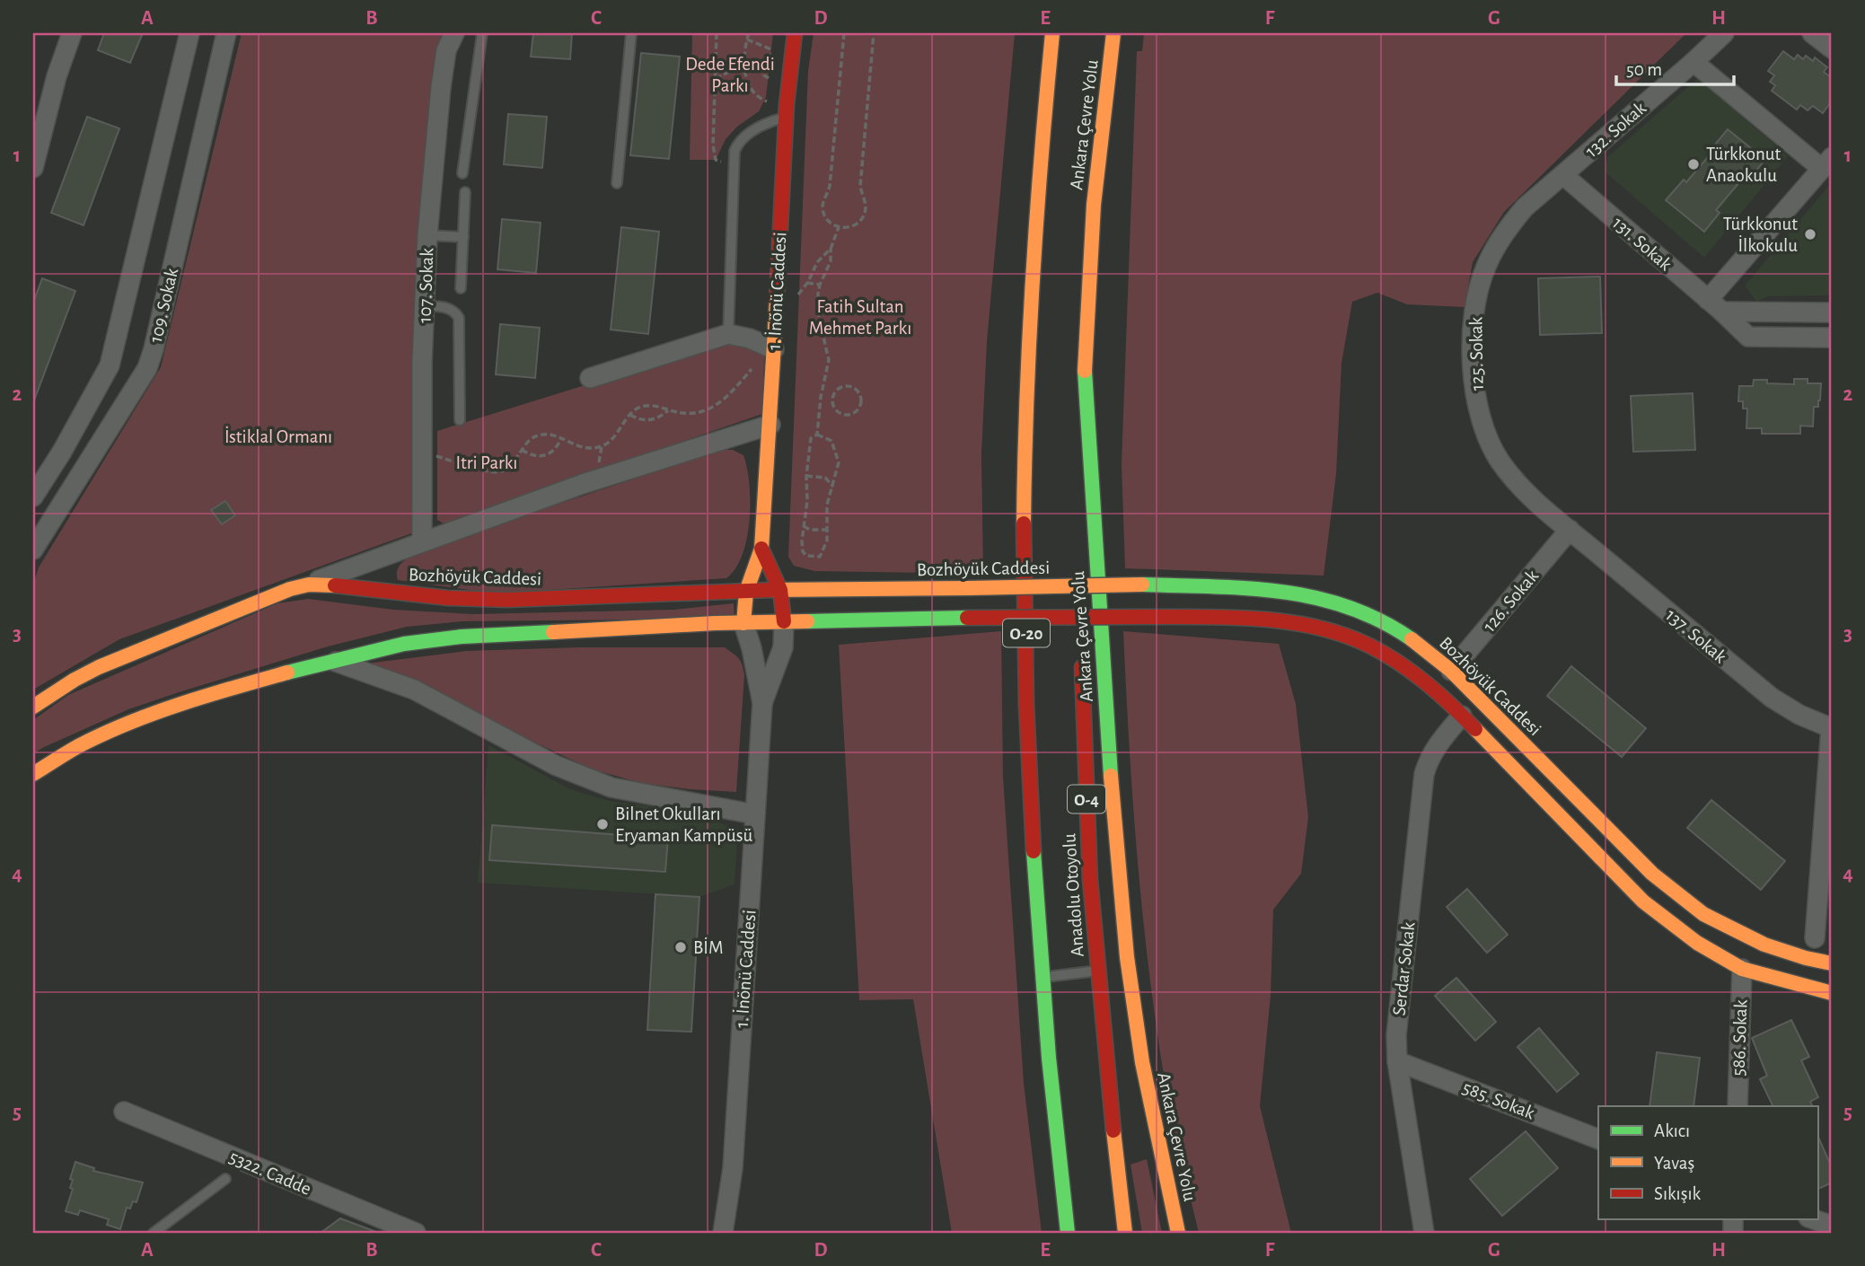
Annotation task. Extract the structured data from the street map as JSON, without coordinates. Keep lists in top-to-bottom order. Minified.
{"streets":{"main road":["Ankara Çevre Yolu","1. İnönü Caddesi","Bozhöyük Caddesi","O-20","O-4","Anadolu Otoyolu"],"street":["132. Sokak","131. Sokak","107. Sokak","109. Sokak","125. Sokak","126. Sokak","137. Sokak","Serdar Sokak","586. Sokak","585. Sokak","5322. Cadde"]},"crossings":[["132. Sokak","131. Sokak"],["132. Sokak","125. Sokak"],["131. Sokak","125. Sokak"],["1. İnönü Caddesi","Bozhöyük Caddesi"],["125. Sokak","126. Sokak"],["125. Sokak","137. Sokak"],["Bozhöyük Caddesi","126. Sokak"],["126. Sokak","137. Sokak"],["Serdar Sokak","585. Sokak"]],"parks":["Dede Efendi Parkı","Fatih Sultan Mehmet Parkı","İstiklal Ormanı","Itri Parkı"],"places":["Türkkonut Anaokulu","Türkkonut İlkokulu","Bilnet Okulları Eryaman Kampüsü","BİM"],"legend":["Akıcı","Yavaş","Sıkışık"],"scale_bar":"50 m","grid":{"columns":["A","B","C","D","E","F","G","H"],"rows":["1","2","3","4","5"]}}
